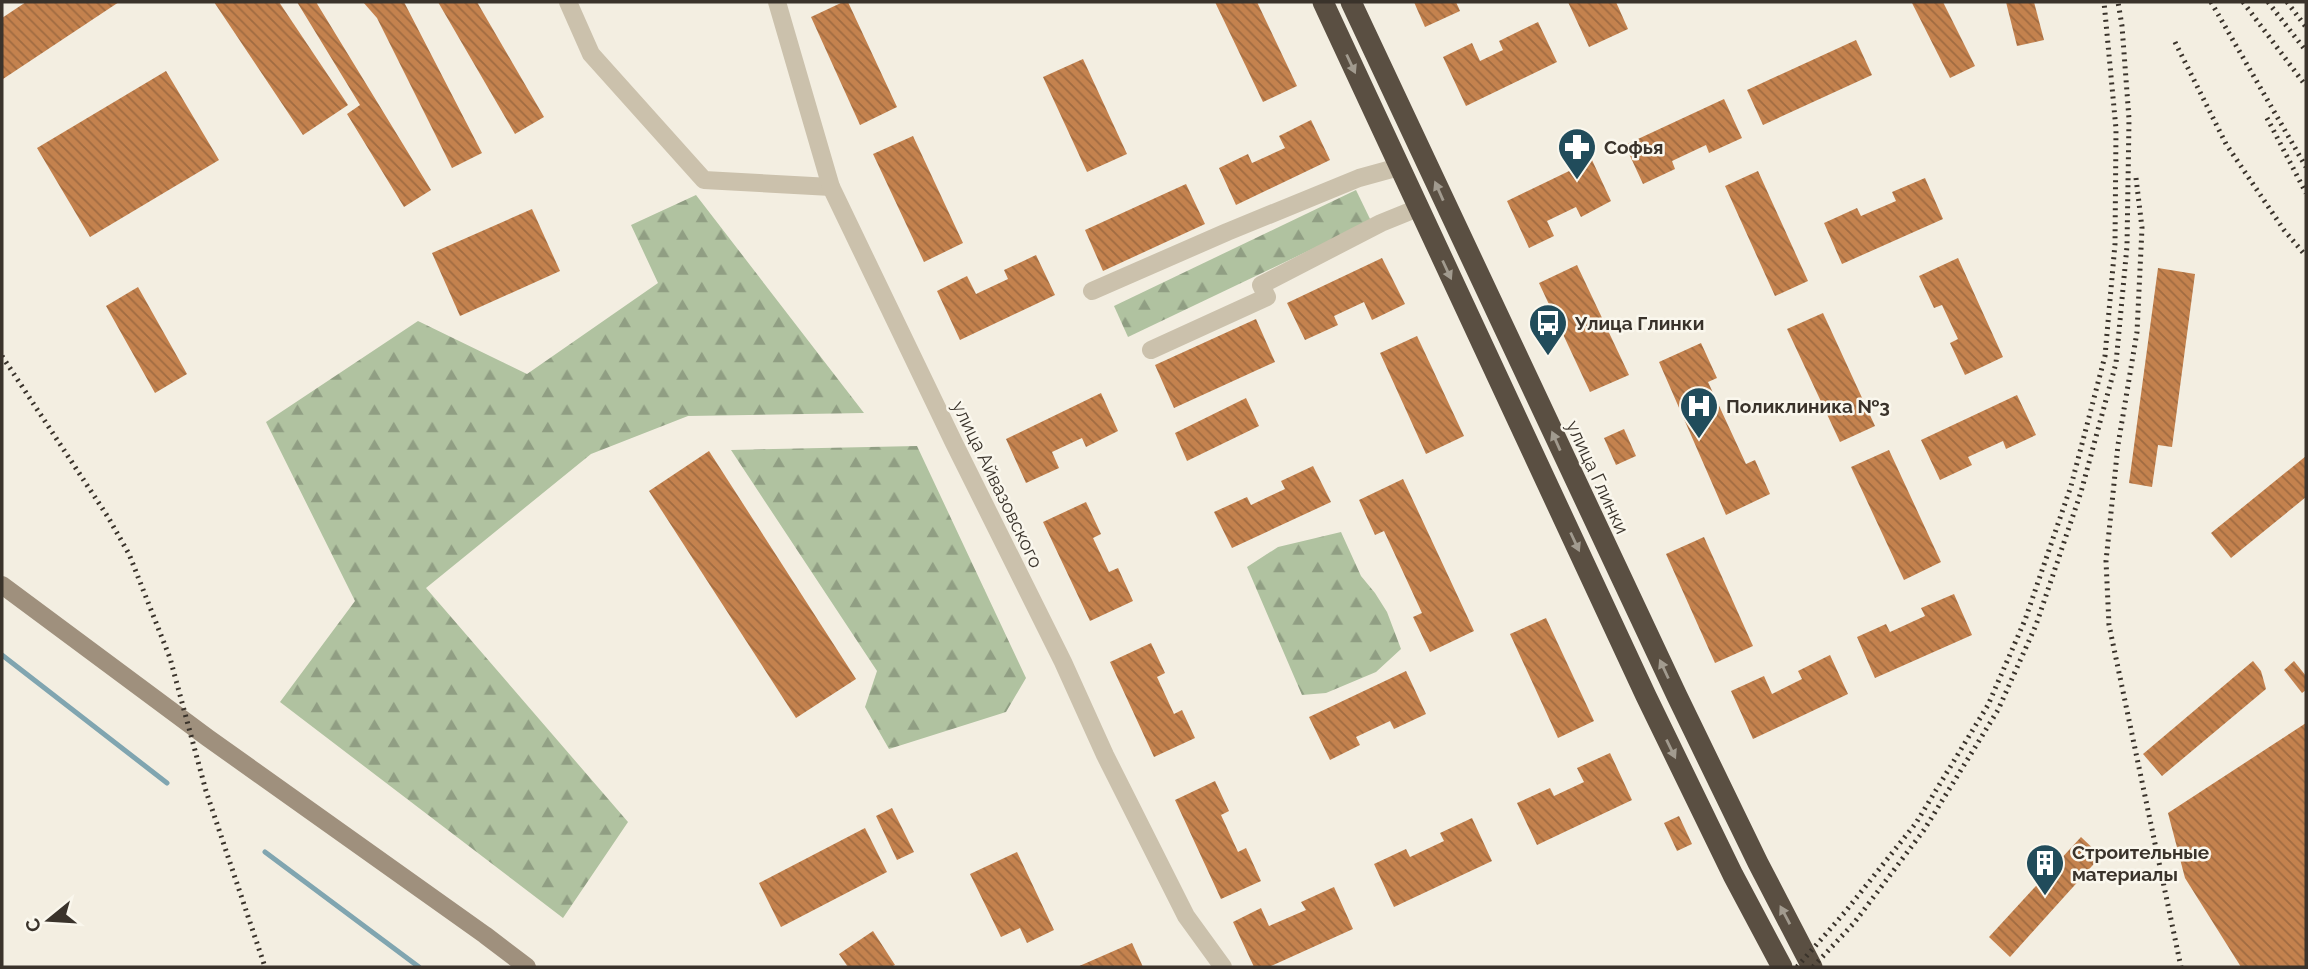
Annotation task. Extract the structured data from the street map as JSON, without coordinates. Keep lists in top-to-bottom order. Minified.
{"streets":{"highway":["улица Глинки"],"street":["улица Айвазовского"]},"places":{"pharmacy":["Софья"],"bus stop":["Улица Глинки"],"hospital":["Поликлиника №3"],"building":["Строительные материалы"]},"north":"left"}
